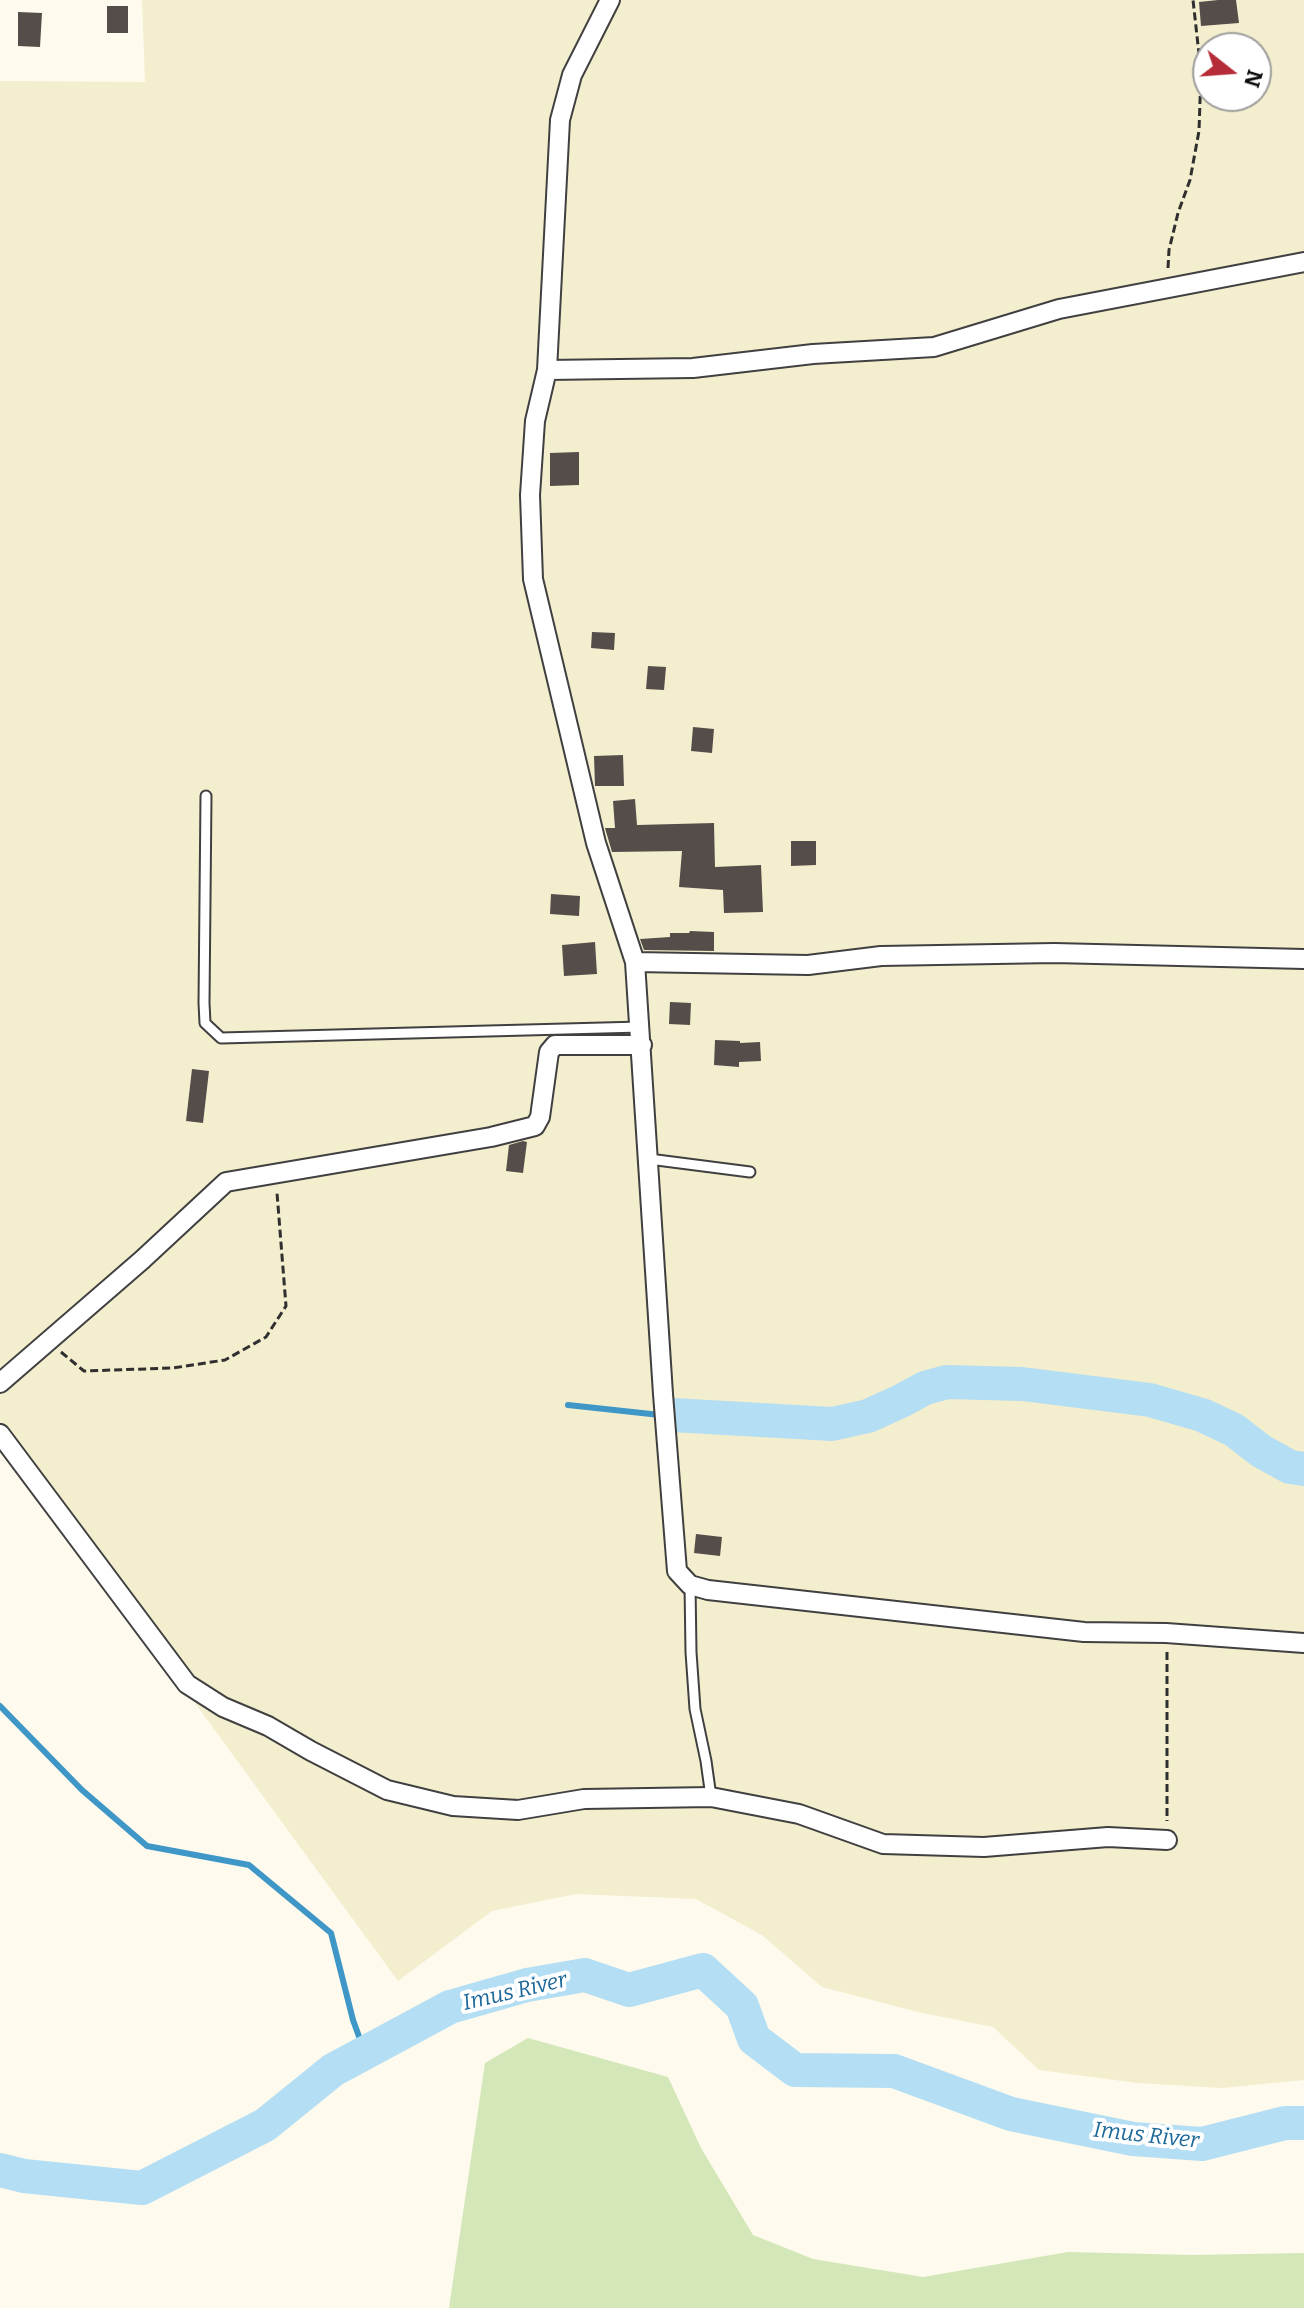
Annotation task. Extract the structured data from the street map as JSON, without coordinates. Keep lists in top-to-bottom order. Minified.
{"water":["Imus River"],"north":"right"}
